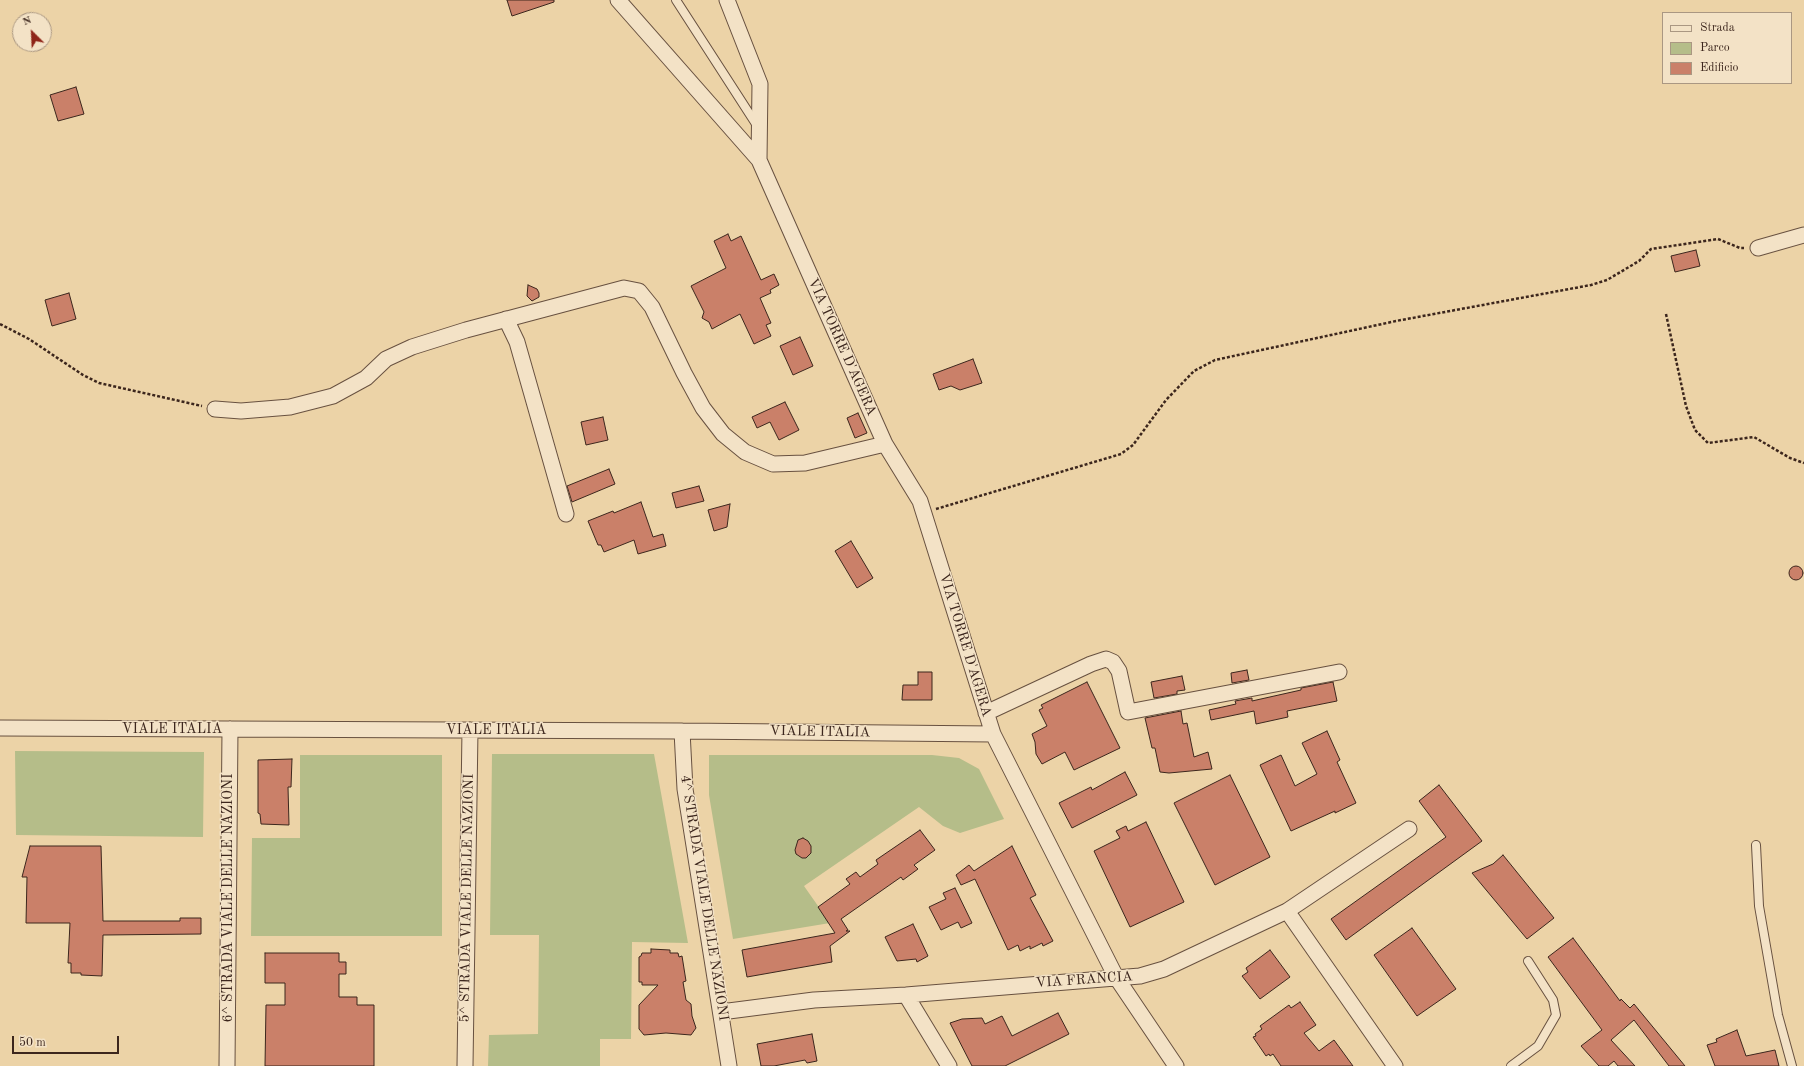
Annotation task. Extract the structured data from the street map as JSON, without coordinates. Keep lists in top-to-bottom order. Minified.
{"streets":{"street":["VIA TORRE D'AGERA","VIALE ITALIA","6^ STRADA VIALE DELLE NAZIONI","5^ STRADA VIALE DELLE NAZIONI","4^ STRADA VIALE DELLE NAZIONI","VIA FRANCIA"]},"crossings":[["VIA TORRE D'AGERA","VIALE ITALIA"],["VIA TORRE D'AGERA","VIA FRANCIA"],["VIALE ITALIA","6^ STRADA VIALE DELLE NAZIONI"],["VIALE ITALIA","5^ STRADA VIALE DELLE NAZIONI"],["VIALE ITALIA","4^ STRADA VIALE DELLE NAZIONI"],["4^ STRADA VIALE DELLE NAZIONI","VIA FRANCIA"]],"legend":["Strada","Parco","Edificio"],"scale_bar":"50 m","north":"top left"}
